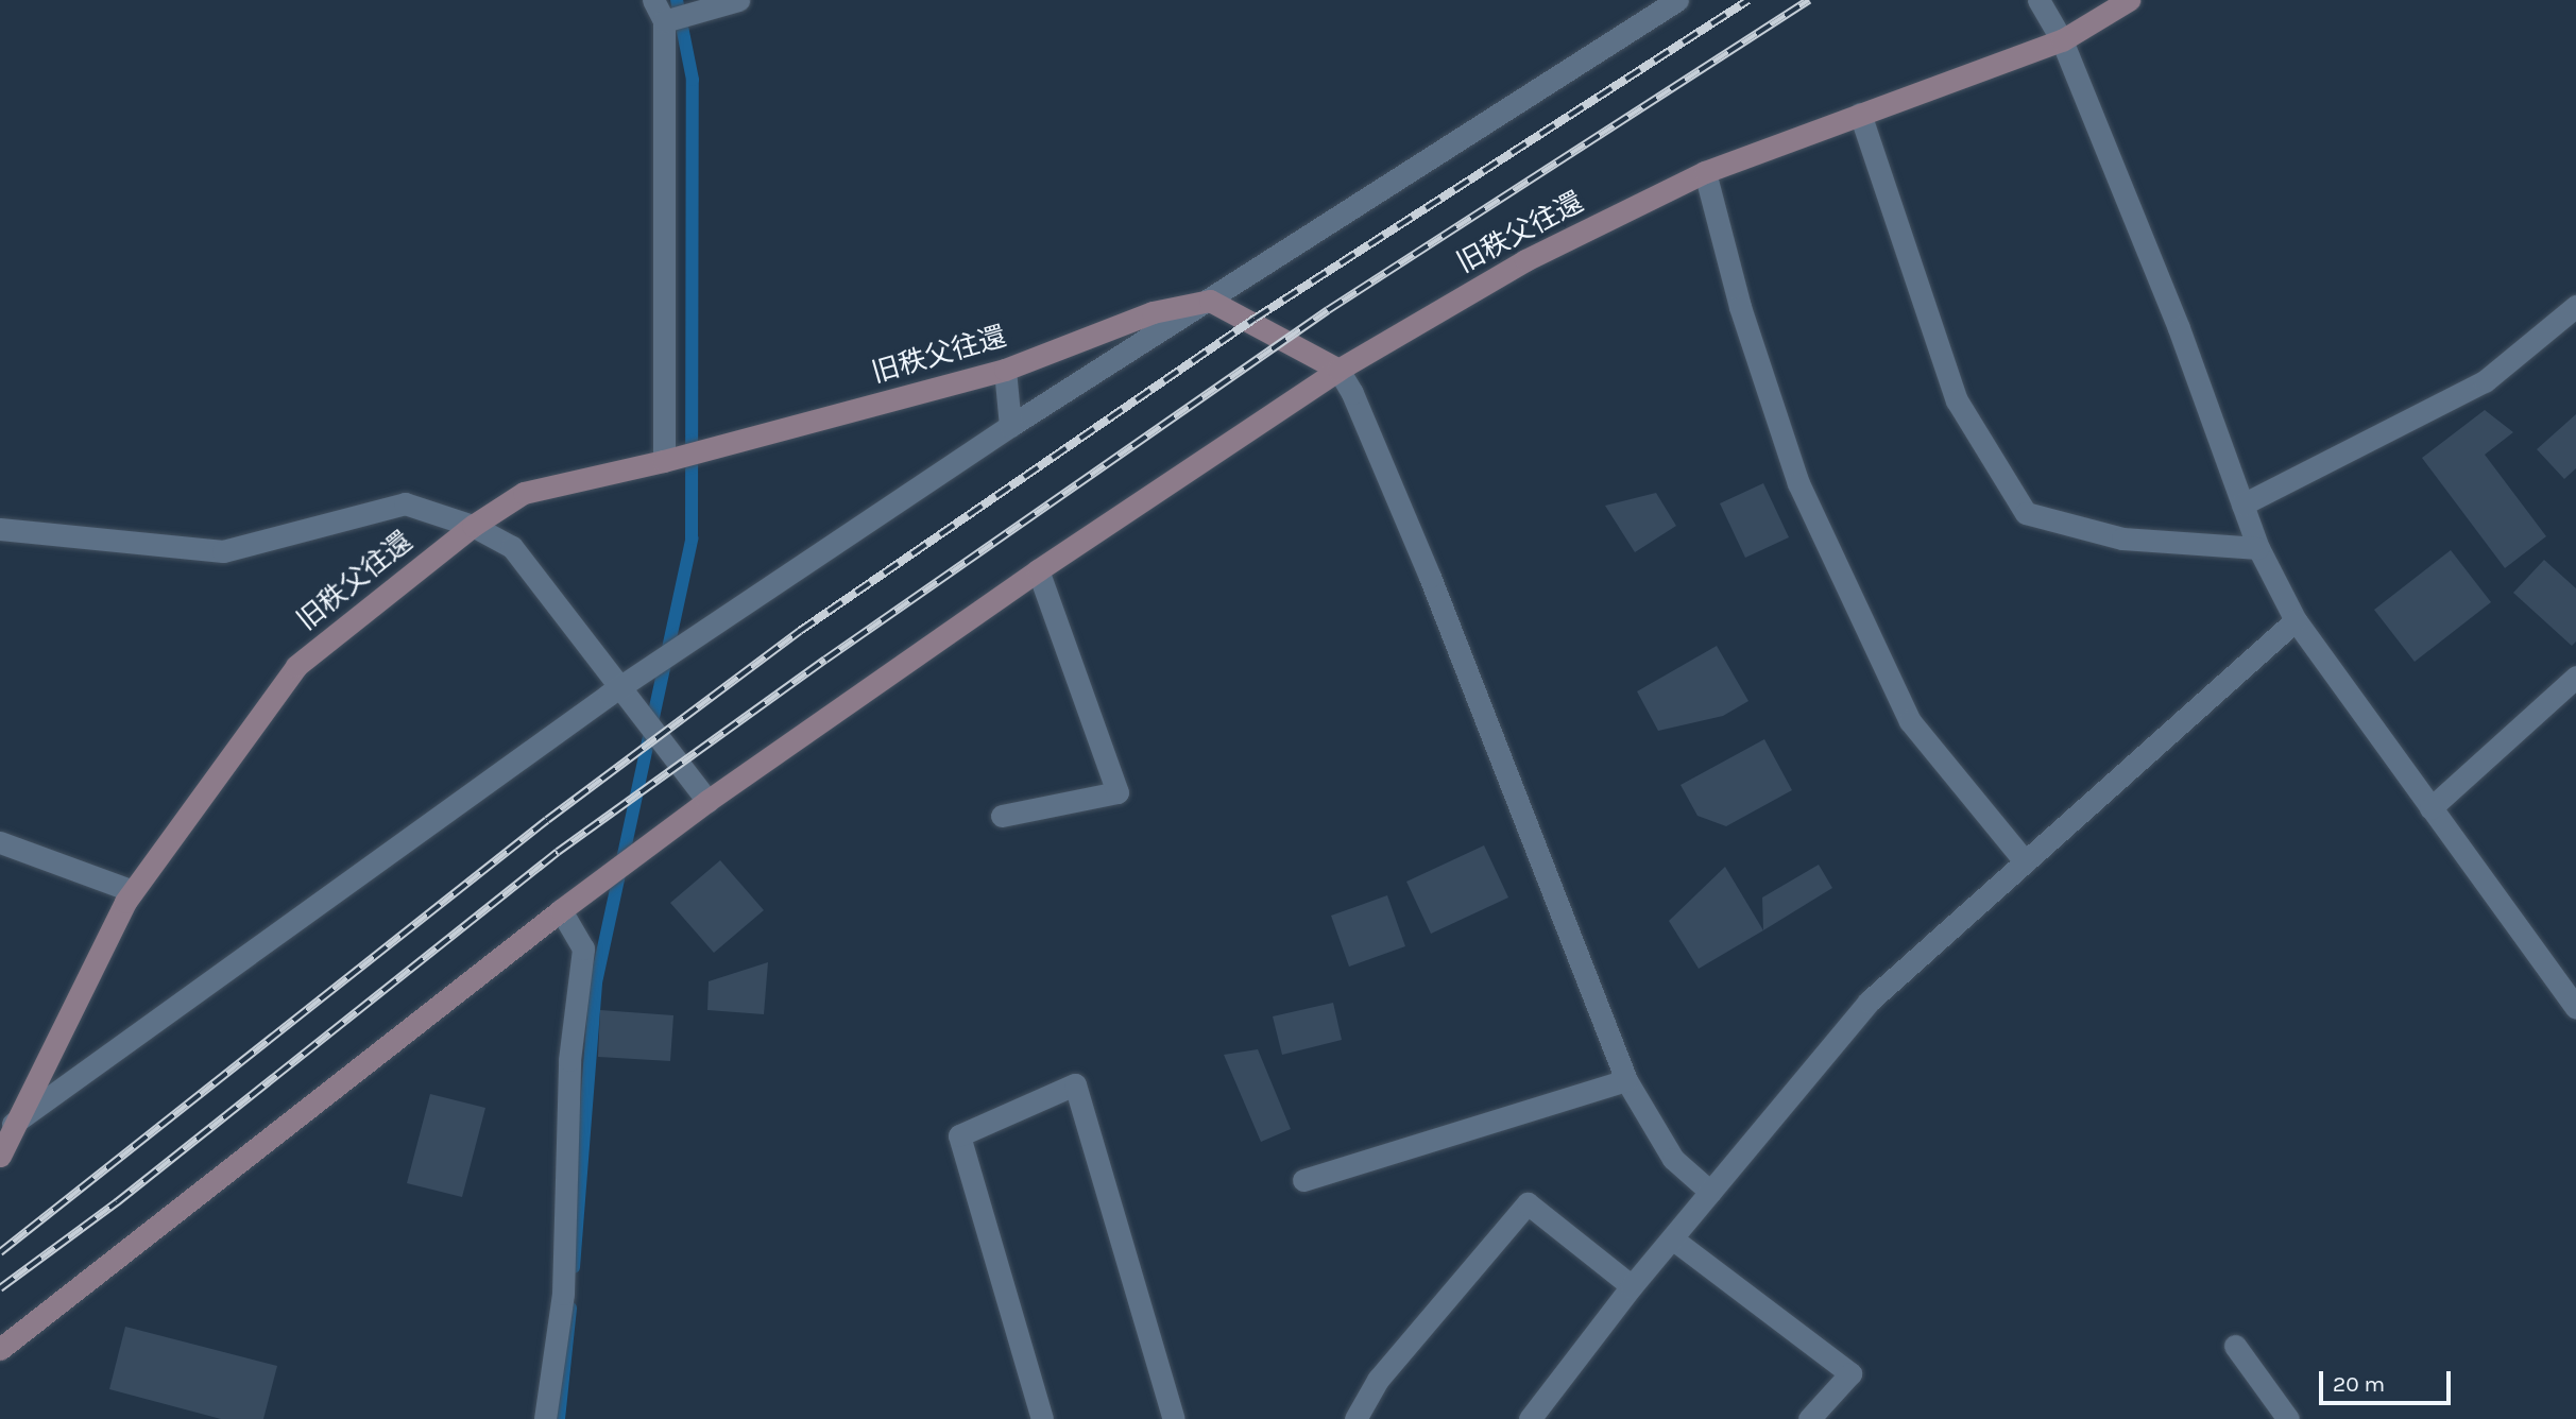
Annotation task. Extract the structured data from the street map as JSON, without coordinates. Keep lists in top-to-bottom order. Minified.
{"streets":{"street":["旧秩父往還"]},"scale_bar":"20 m"}
